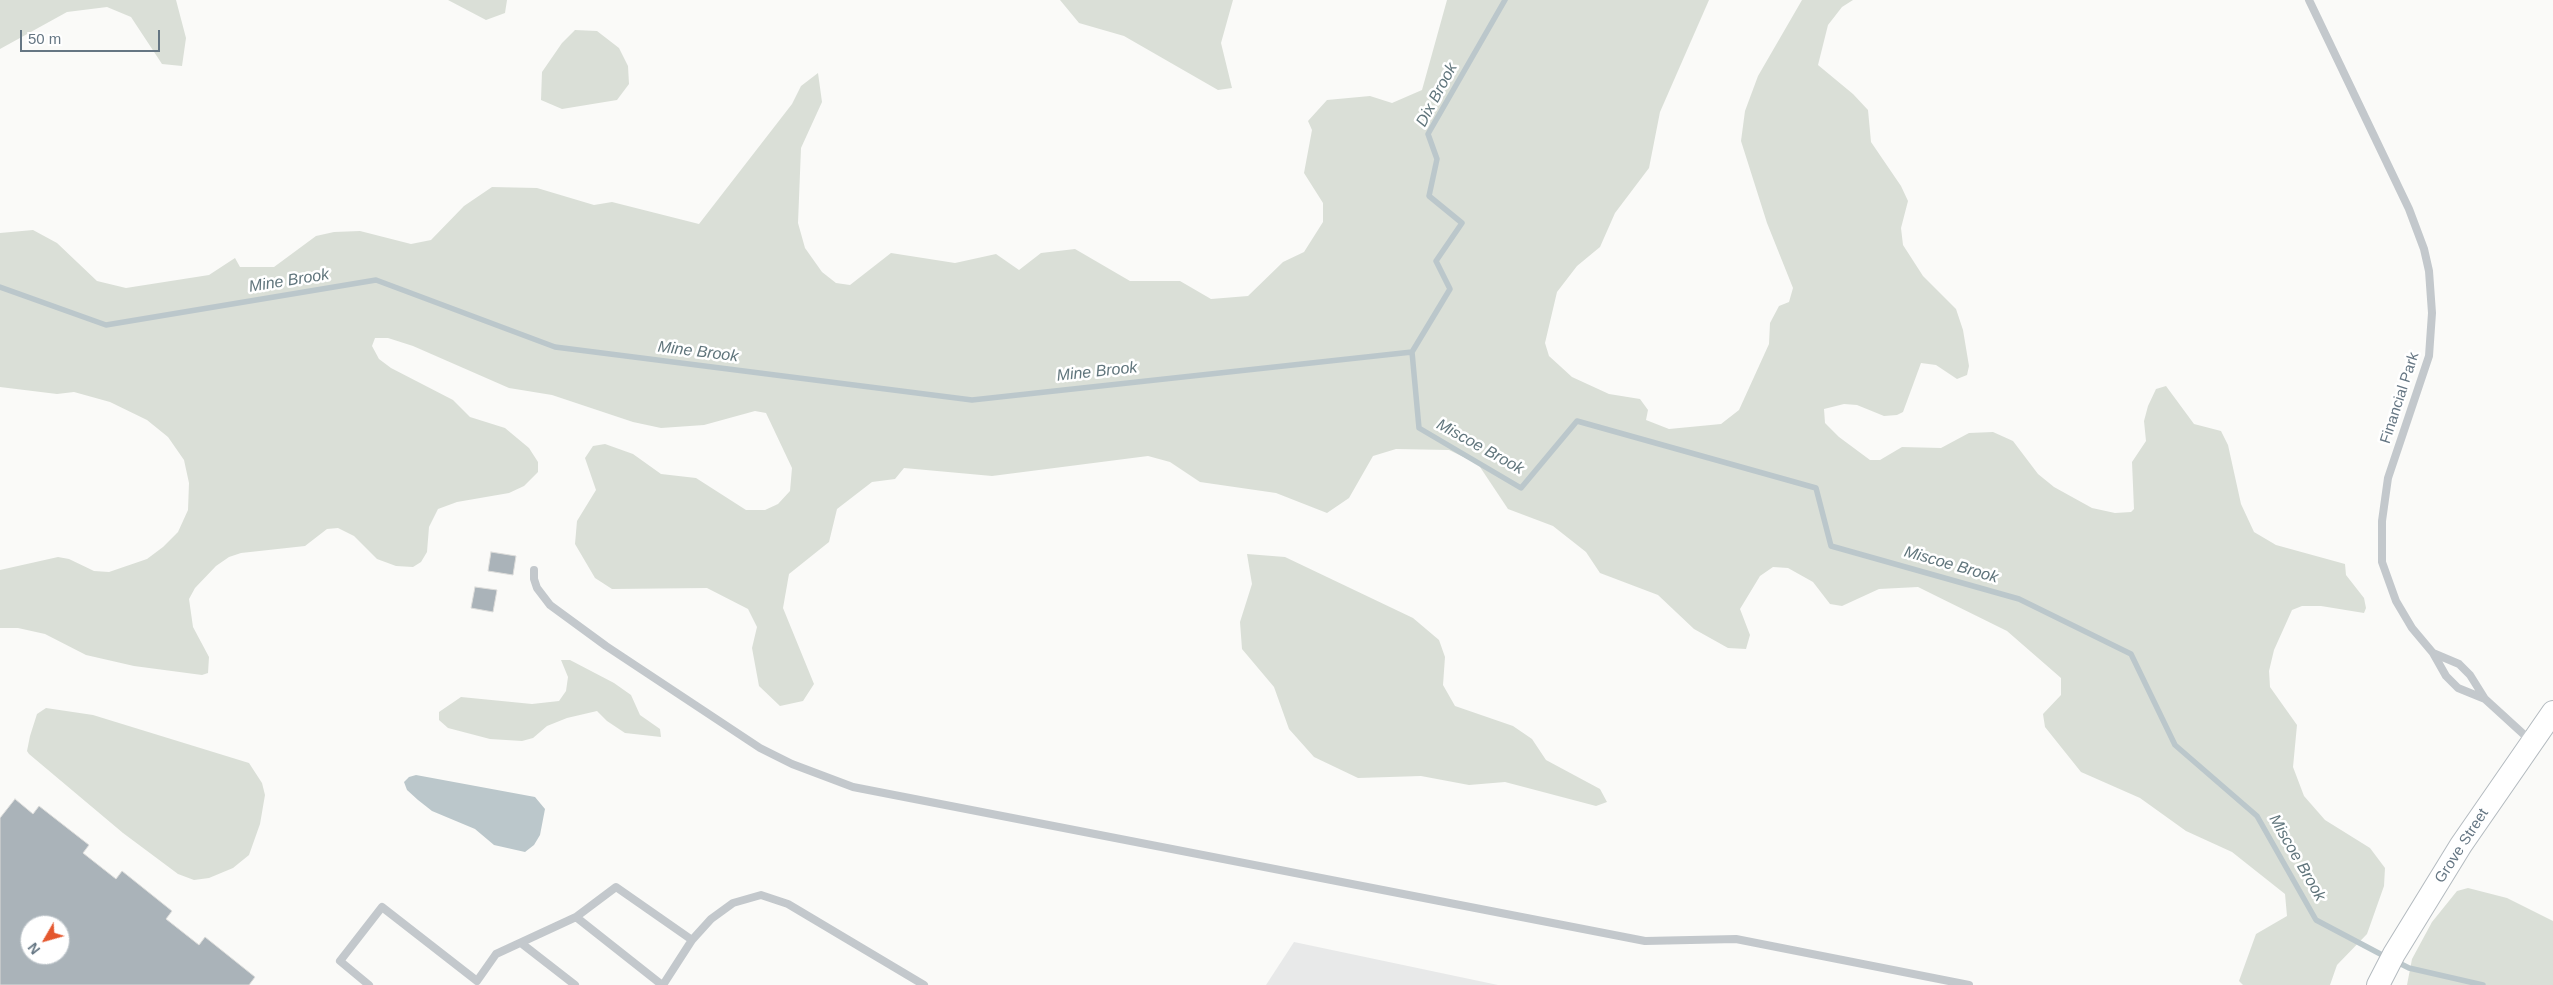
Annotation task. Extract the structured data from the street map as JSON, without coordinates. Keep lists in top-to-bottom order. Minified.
{"streets":{"main road":["Grove Street"],"lane":["Financial Park"]},"water":["Dix Brook","Mine Brook","Miscoe Brook"],"scale_bar":"50 m","north":"bottom left"}
